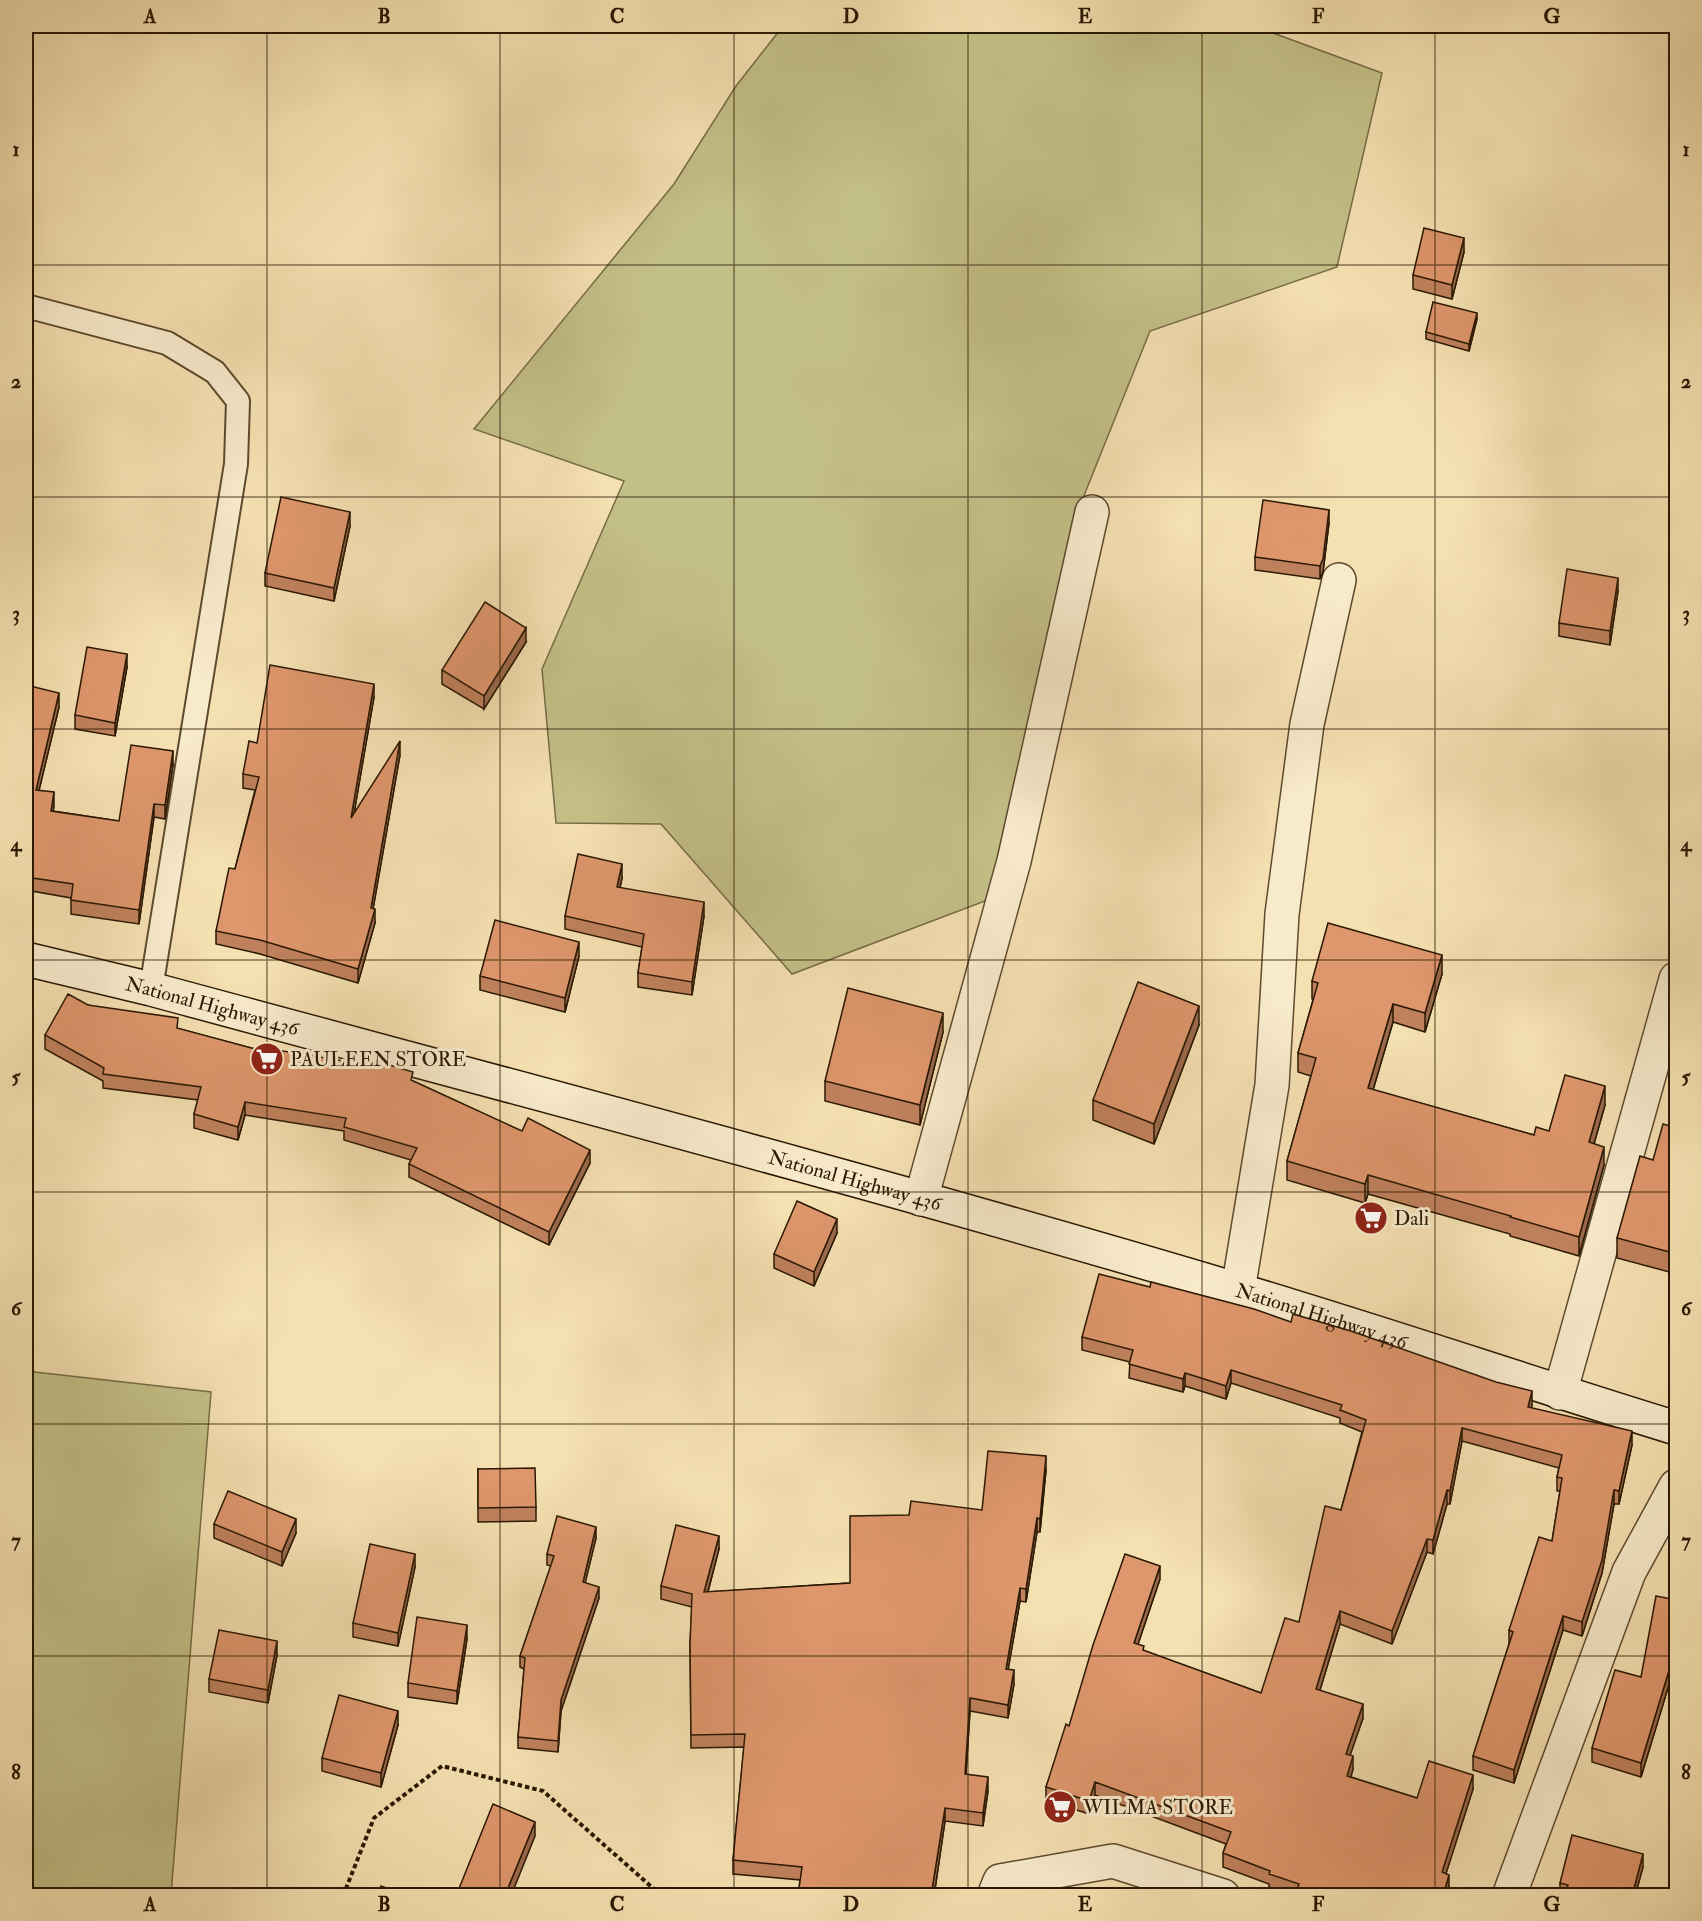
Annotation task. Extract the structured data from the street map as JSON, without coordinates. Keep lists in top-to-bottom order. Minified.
{"streets":{"street":["National Highway 436"]},"places":{"supermarket":["PAULEEN STORE","Dali","WILMA STORE"]},"grid":{"columns":["A","B","C","D","E","F","G"],"rows":["1","2","3","4","5","6","7","8"]}}
